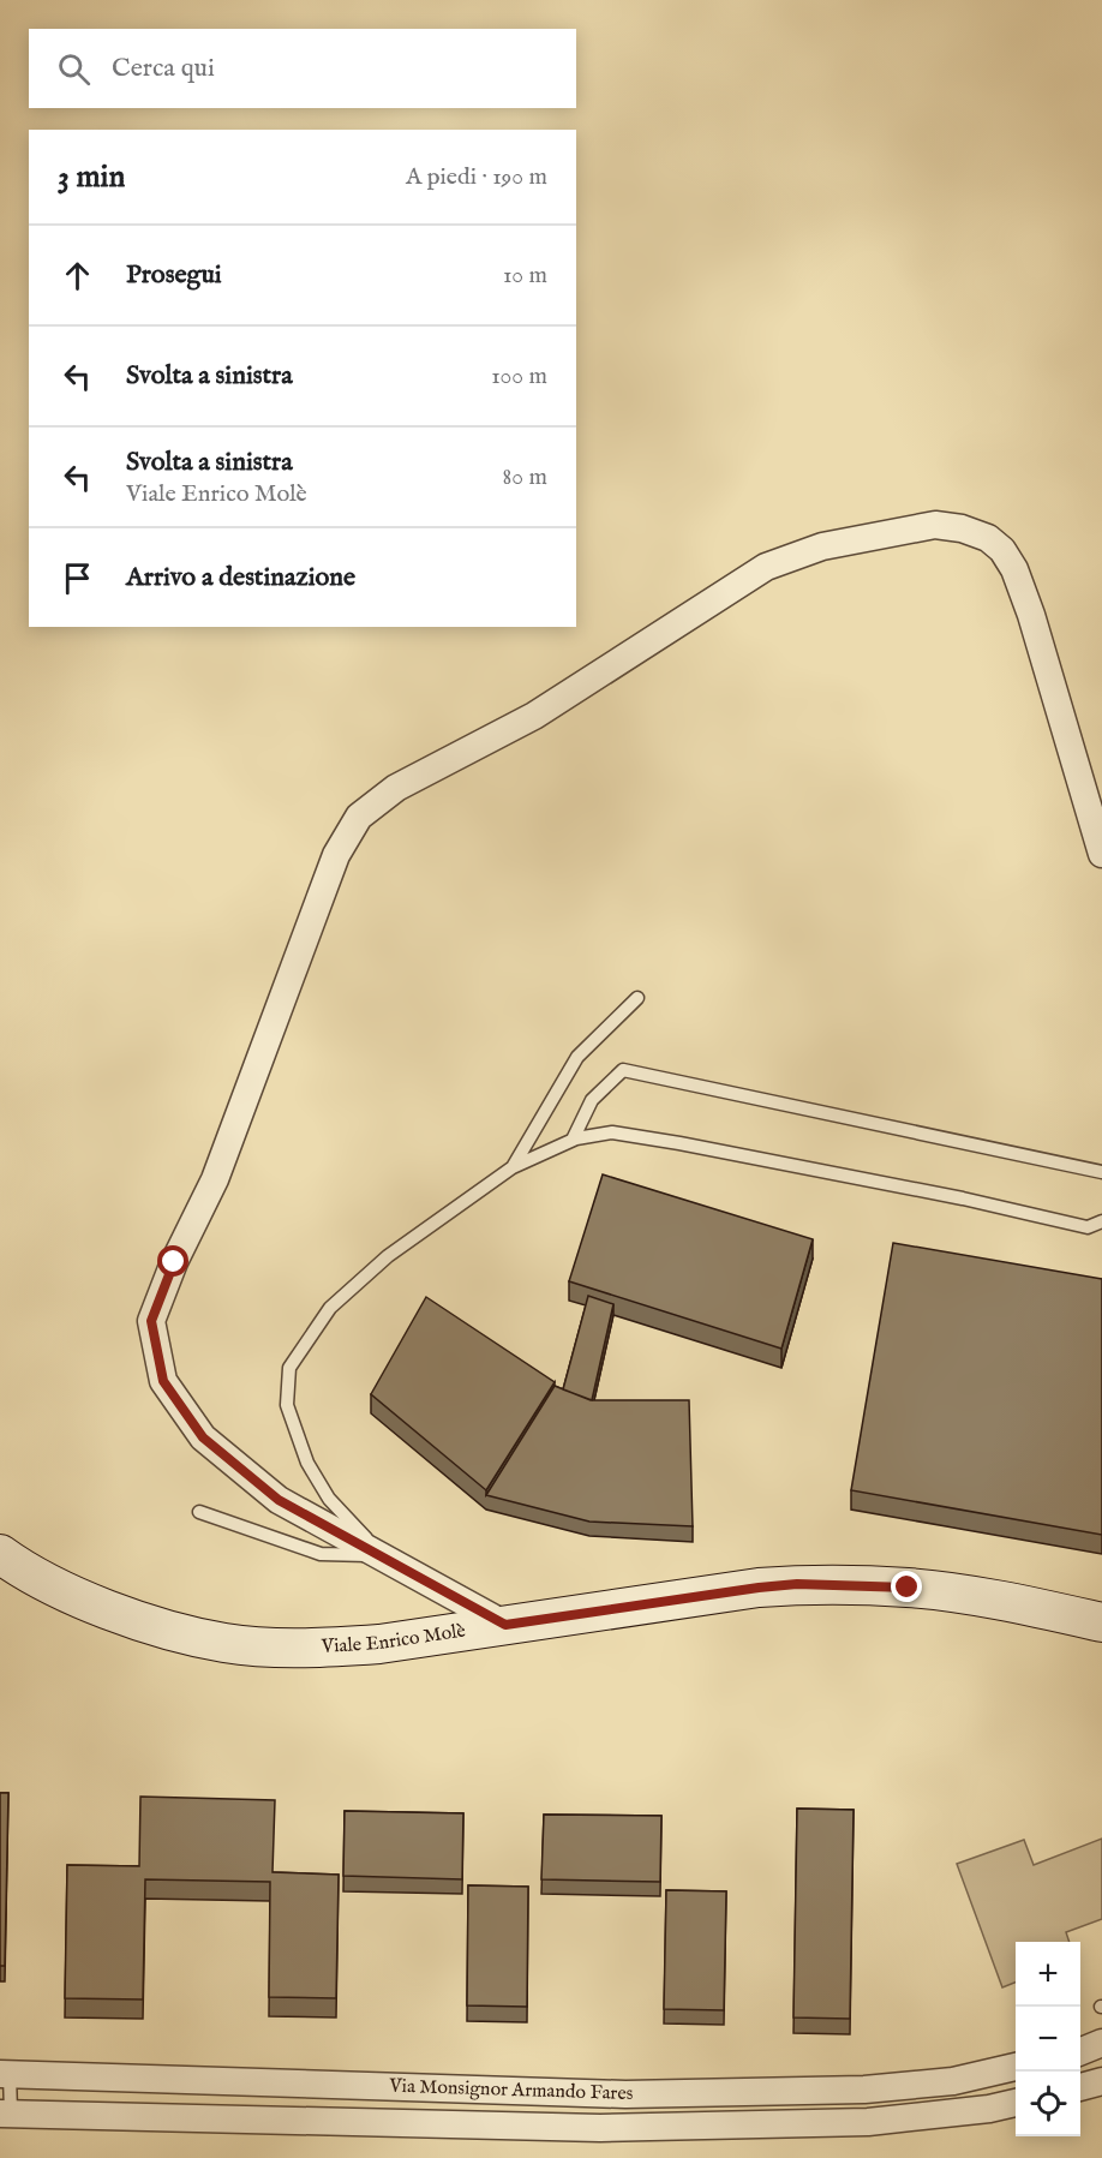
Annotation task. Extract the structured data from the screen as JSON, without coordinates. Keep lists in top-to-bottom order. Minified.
{"streets":{"street":["Viale Enrico Molè","Via Monsignor Armando Fares"]},"page":{"search":"Cerca qui","heading":["3 min","A piedi · 190 m"],"list":[["Prosegui","10 m"],["Svolta a sinistra","100 m"],["Svolta a sinistra","Viale Enrico Molè","80 m"],"Arrivo a destinazione"],"map_buttons":["+","−"]}}
